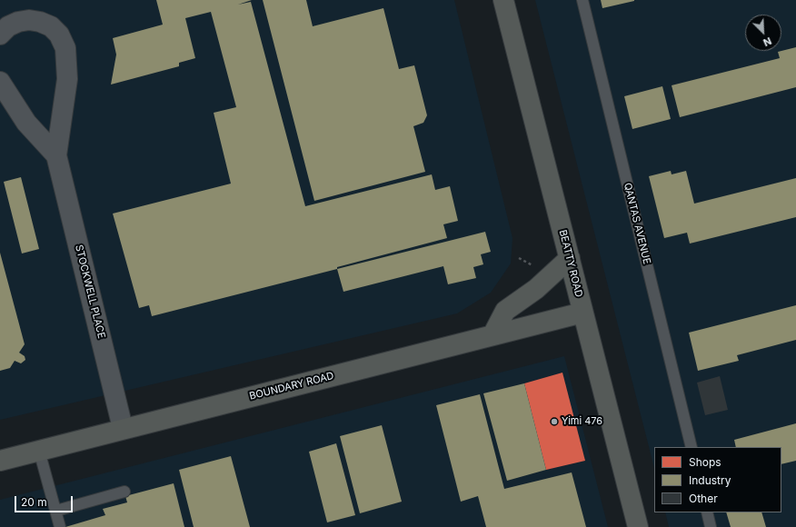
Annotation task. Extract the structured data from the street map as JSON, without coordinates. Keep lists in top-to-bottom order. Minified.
{"streets":{"main road":["BEATTY ROAD","BOUNDARY ROAD"],"street":["STOCKWELL PLACE"],"lane":["QANTAS AVENUE"]},"crossings":[["BEATTY ROAD","BOUNDARY ROAD"],["STOCKWELL PLACE","BOUNDARY ROAD"]],"places":["Yimi 476"],"legend":["Shops","Industry","Other"],"scale_bar":"20 m","north":"bottom right"}
